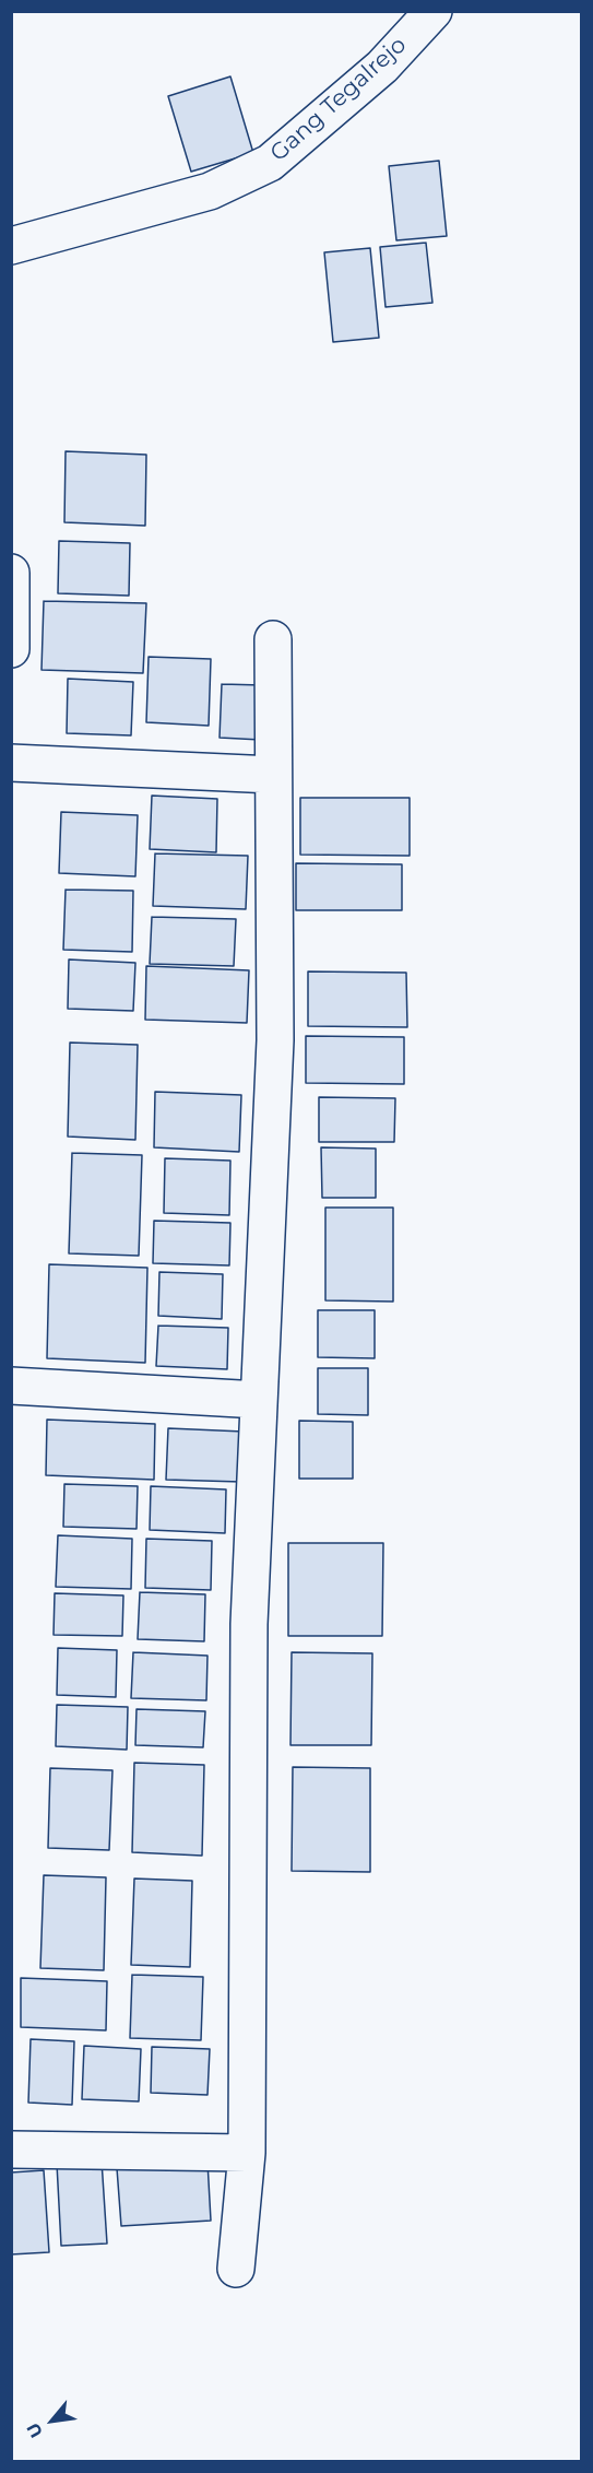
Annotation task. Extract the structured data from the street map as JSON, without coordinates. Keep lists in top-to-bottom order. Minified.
{"streets":{"street":["Gang Tegalrejo"]},"north":"bottom left"}
